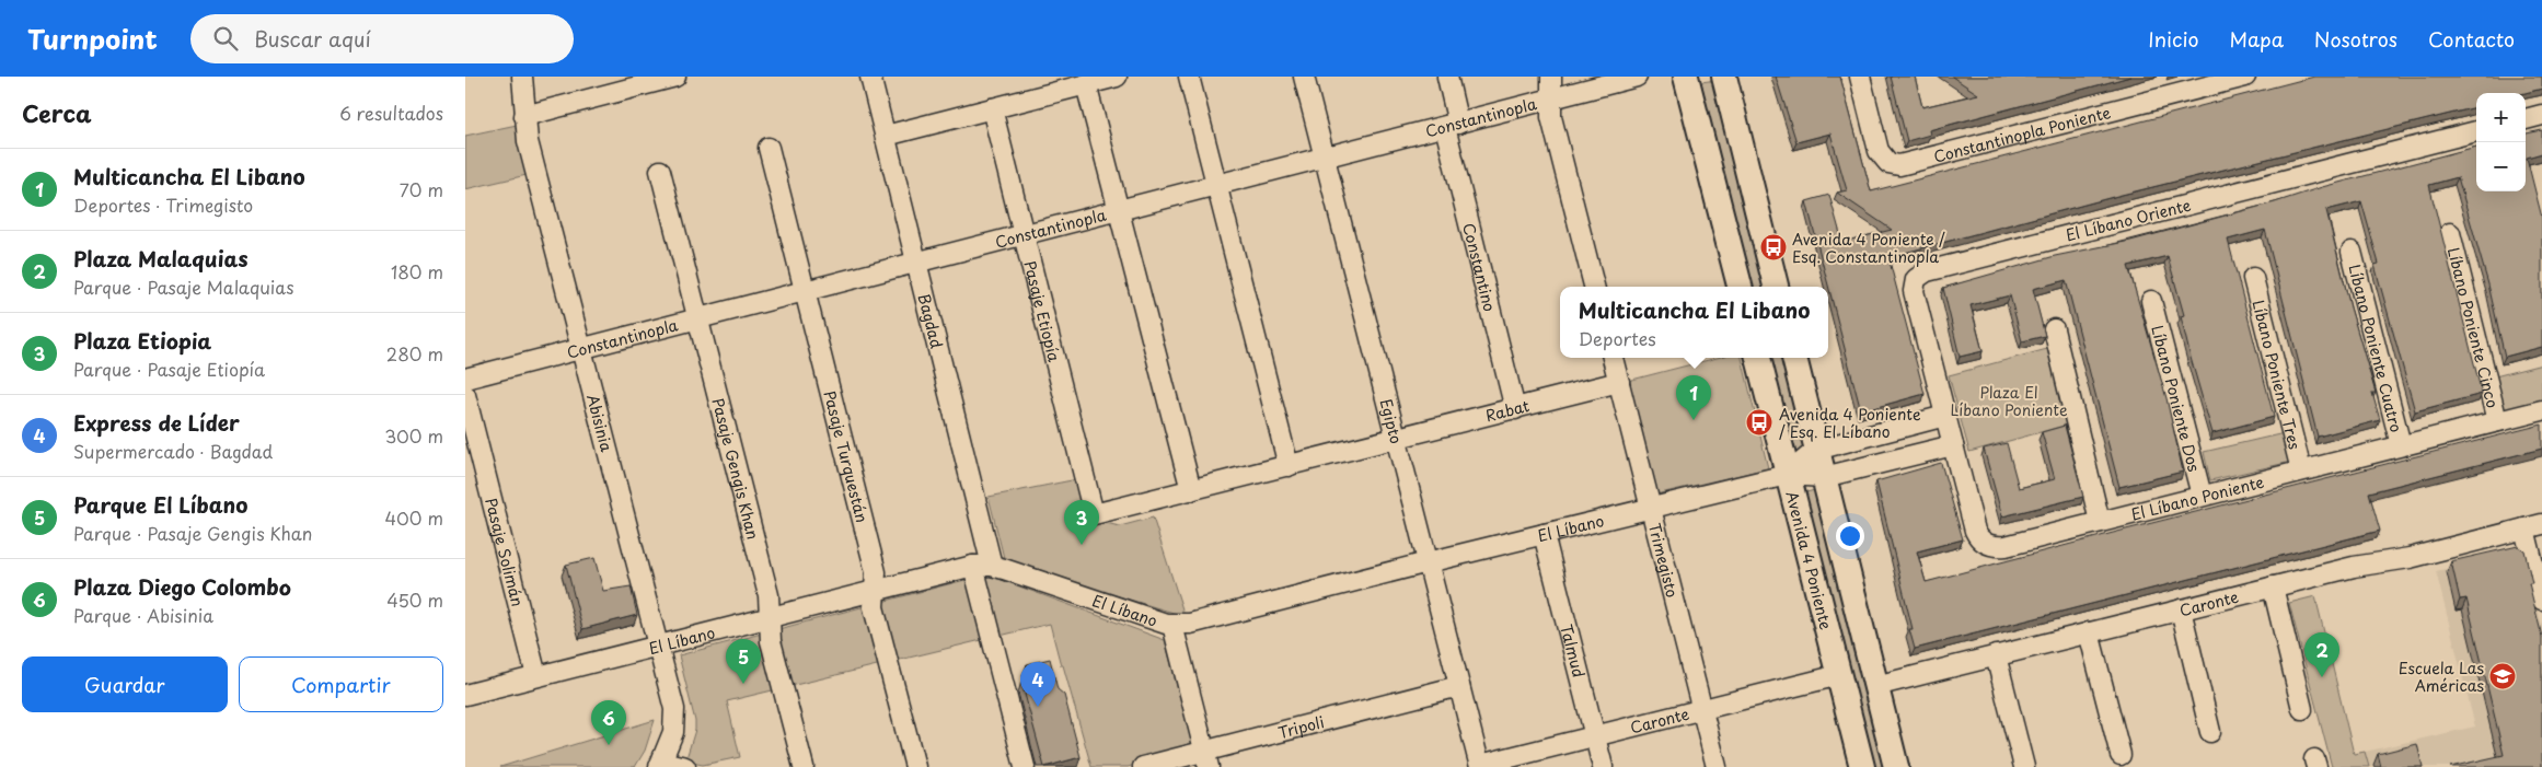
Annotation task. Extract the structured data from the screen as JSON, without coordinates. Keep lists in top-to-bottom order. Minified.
{"streets":{"street":["Constantinopla","Constantinopla Poniente","El Líbano Oriente","Constantino","Pasaje Etiopía","Bagdad","Líbano Poniente Cinco","Líbano Poniente Cuatro","Líbano Poniente Tres","Líbano Poniente Dos","Rabat","Egipto","Abisinia","Pasaje Turquestán","Pasaje Gengis Khan","El Líbano Poniente","El Líbano","Pasaje Solimán","Trimegisto","Avenida 4 Poniente","Caronte","Talmud","Tripoli"]},"crossings":[["Constantinopla","Constantino"],["Constantinopla","Pasaje Etiopía"],["Constantinopla","Bagdad"],["Constantinopla","Egipto"],["Constantinopla","Abisinia"],["Constantinopla","Pasaje Turquestán"],["Constantinopla","Pasaje Gengis Khan"],["El Líbano Oriente","El Líbano Poniente"],["El Líbano Oriente","El Líbano"],["Constantino","Rabat"],["Pasaje Etiopía","Rabat"],["Bagdad","El Líbano"],["Líbano Poniente Cinco","El Líbano Poniente"],["Líbano Poniente Cuatro","El Líbano Poniente"],["Líbano Poniente Tres","El Líbano Poniente"],["Líbano Poniente Dos","El Líbano Poniente"],["Rabat","Egipto"],["Rabat","Trimegisto"],["Egipto","El Líbano"],["Egipto","Caronte"],["Egipto","Tripoli"],["Abisinia","El Líbano"],["Pasaje Turquestán","El Líbano"],["Pasaje Gengis Khan","El Líbano"],["El Líbano Poniente","El Líbano"],["El Líbano","Pasaje Solimán"],["El Líbano","Trimegisto"],["El Líbano","Avenida 4 Poniente"],["El Líbano","Talmud"],["Trimegisto","Caronte"],["Avenida 4 Poniente","Caronte"],["Caronte","Talmud"]],"parks":["Plaza El Líbano Poniente"],"places":{"bus stop":["Avenida 4 Poniente / Esq. Constantinopla","Avenida 4 Poniente / Esq. El Líbano"],"school or university":["Escuela Las Américas"]},"page":{"header":"Turnpoint","search":"Buscar aquí","nav":["Inicio","Mapa","Nosotros","Contacto"],"heading":["Cerca","6 resultados"],"map_buttons":["+","−"],"list":[{"mark":"1","name":"Multicancha El Libano","note":"Deportes · Trimegisto","value":"70 m"},{"mark":"2","name":"Plaza Malaquias","note":"Parque · Pasaje Malaquias","value":"180 m"},{"mark":"3","name":"Plaza Etiopia","note":"Parque · Pasaje Etiopía","value":"280 m"},{"mark":"4","name":"Express de Líder","note":"Supermercado · Bagdad","value":"300 m"},{"mark":"5","name":"Parque El Líbano","note":"Parque · Pasaje Gengis Khan","value":"400 m"},{"mark":"6","name":"Plaza Diego Colombo","note":"Parque · Abisinia","value":"450 m"}],"popup":["Multicancha El Libano","Deportes"],"pins":["1","3","2","5","4","6"],"buttons":["Guardar","Compartir"]}}
